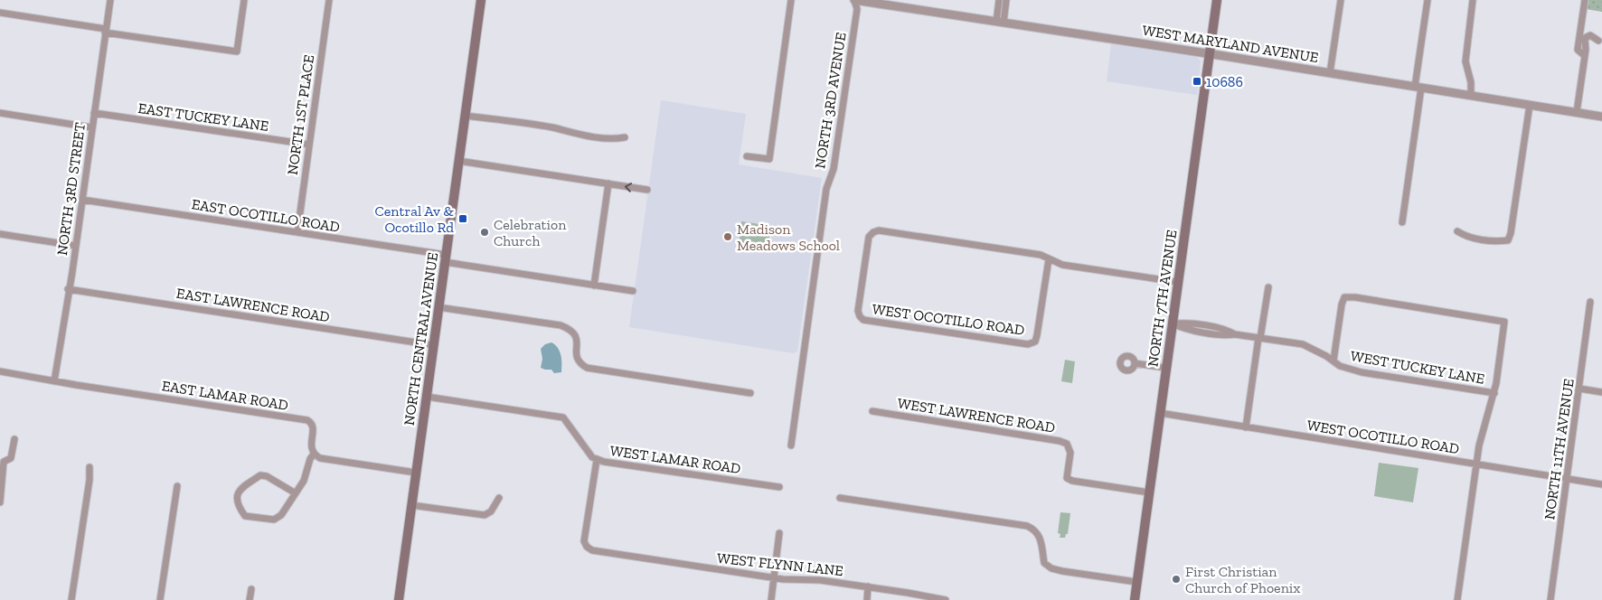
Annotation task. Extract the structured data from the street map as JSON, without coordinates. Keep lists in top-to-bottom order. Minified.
{"streets":{"main road":["NORTH 7TH AVENUE","NORTH CENTRAL AVENUE"],"street":["WEST MARYLAND AVENUE","NORTH 3RD AVENUE","NORTH 1ST PLACE","EAST TUCKEY LANE","NORTH 3RD STREET","EAST OCOTILLO ROAD","EAST LAWRENCE ROAD","WEST OCOTILLO ROAD","WEST TUCKEY LANE","EAST LAMAR ROAD","WEST LAWRENCE ROAD","NORTH 11TH AVENUE","WEST LAMAR ROAD","WEST FLYNN LANE"]},"crossings":[["WEST MARYLAND AVENUE","NORTH 3RD AVENUE"],["WEST MARYLAND AVENUE","NORTH 7TH AVENUE"],["NORTH 1ST PLACE","EAST TUCKEY LANE"],["NORTH 1ST PLACE","EAST OCOTILLO ROAD"],["EAST TUCKEY LANE","NORTH 3RD STREET"],["NORTH 3RD STREET","EAST OCOTILLO ROAD"],["NORTH 3RD STREET","EAST LAWRENCE ROAD"],["NORTH 3RD STREET","EAST LAMAR ROAD"],["EAST OCOTILLO ROAD","NORTH CENTRAL AVENUE"],["NORTH 7TH AVENUE","WEST OCOTILLO ROAD"],["NORTH 7TH AVENUE","WEST TUCKEY LANE"],["NORTH 7TH AVENUE","WEST LAWRENCE ROAD"],["EAST LAWRENCE ROAD","NORTH CENTRAL AVENUE"],["WEST OCOTILLO ROAD","NORTH 11TH AVENUE"],["NORTH CENTRAL AVENUE","WEST LAMAR ROAD"],["WEST LAMAR ROAD","WEST FLYNN LANE"]],"places":{"transit":["10686","Central Av & Ocotillo Rd"],"other":["Celebration Church","Madison Meadows School","First Christian Church of Phoenix"]}}
